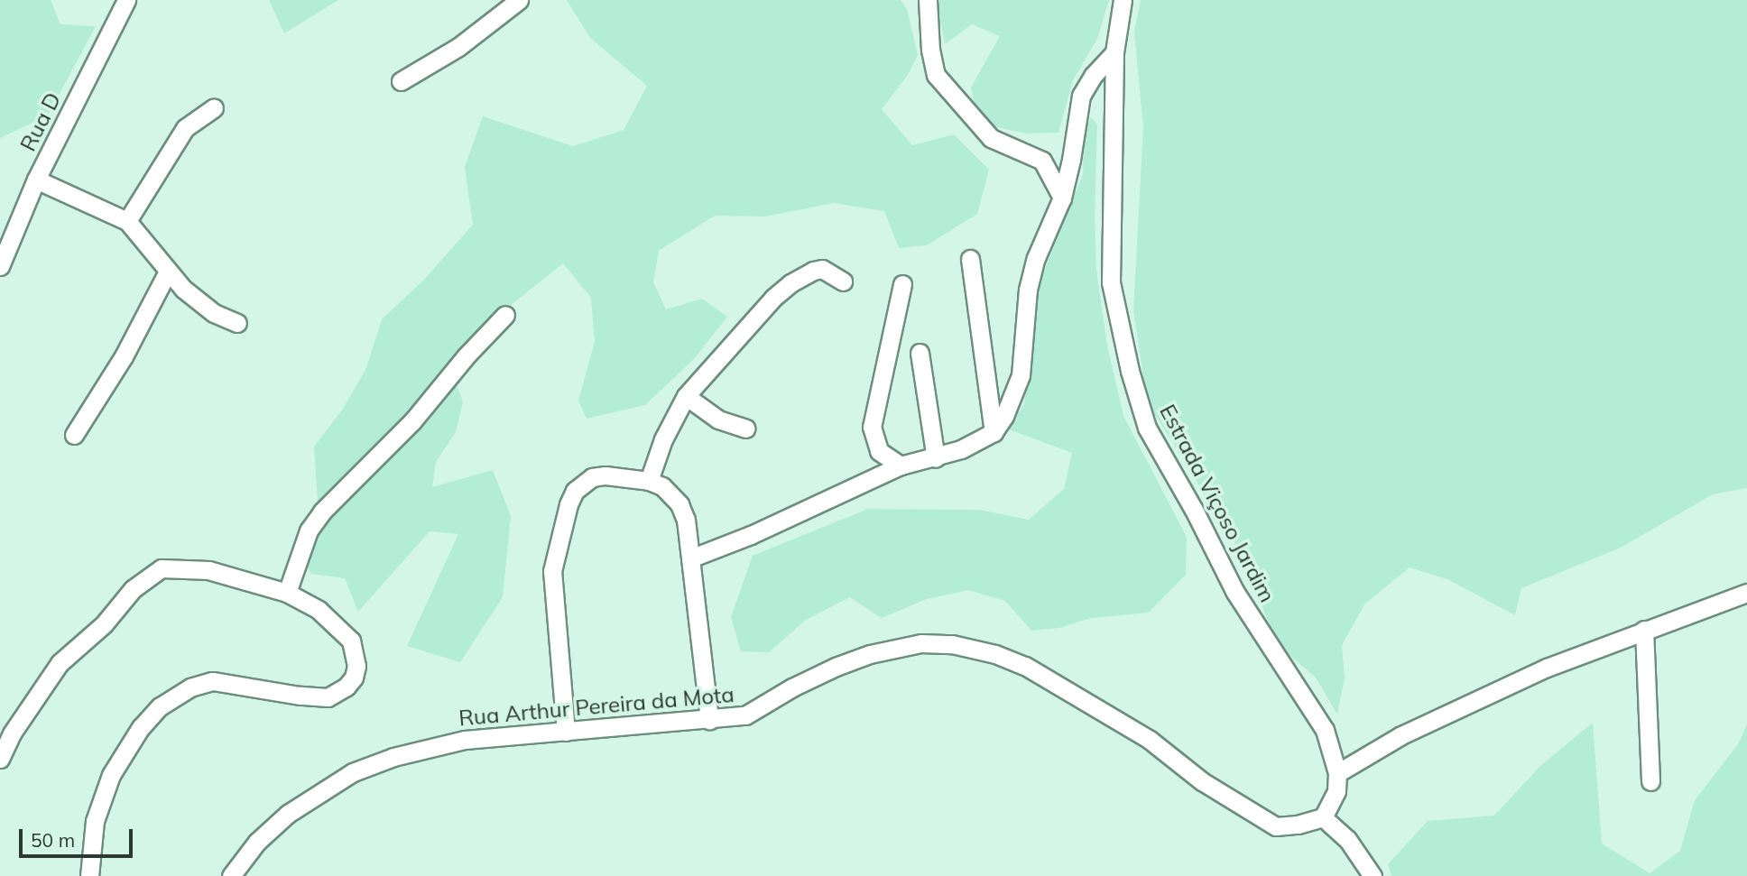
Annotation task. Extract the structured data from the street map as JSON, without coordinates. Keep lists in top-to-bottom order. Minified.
{"streets":{"street":["Rua D","Estrada Viçoso Jardim","Rua Arthur Pereira da Mota"]},"crossings":[["Estrada Viçoso Jardim","Rua Arthur Pereira da Mota"]],"scale_bar":"50 m"}
